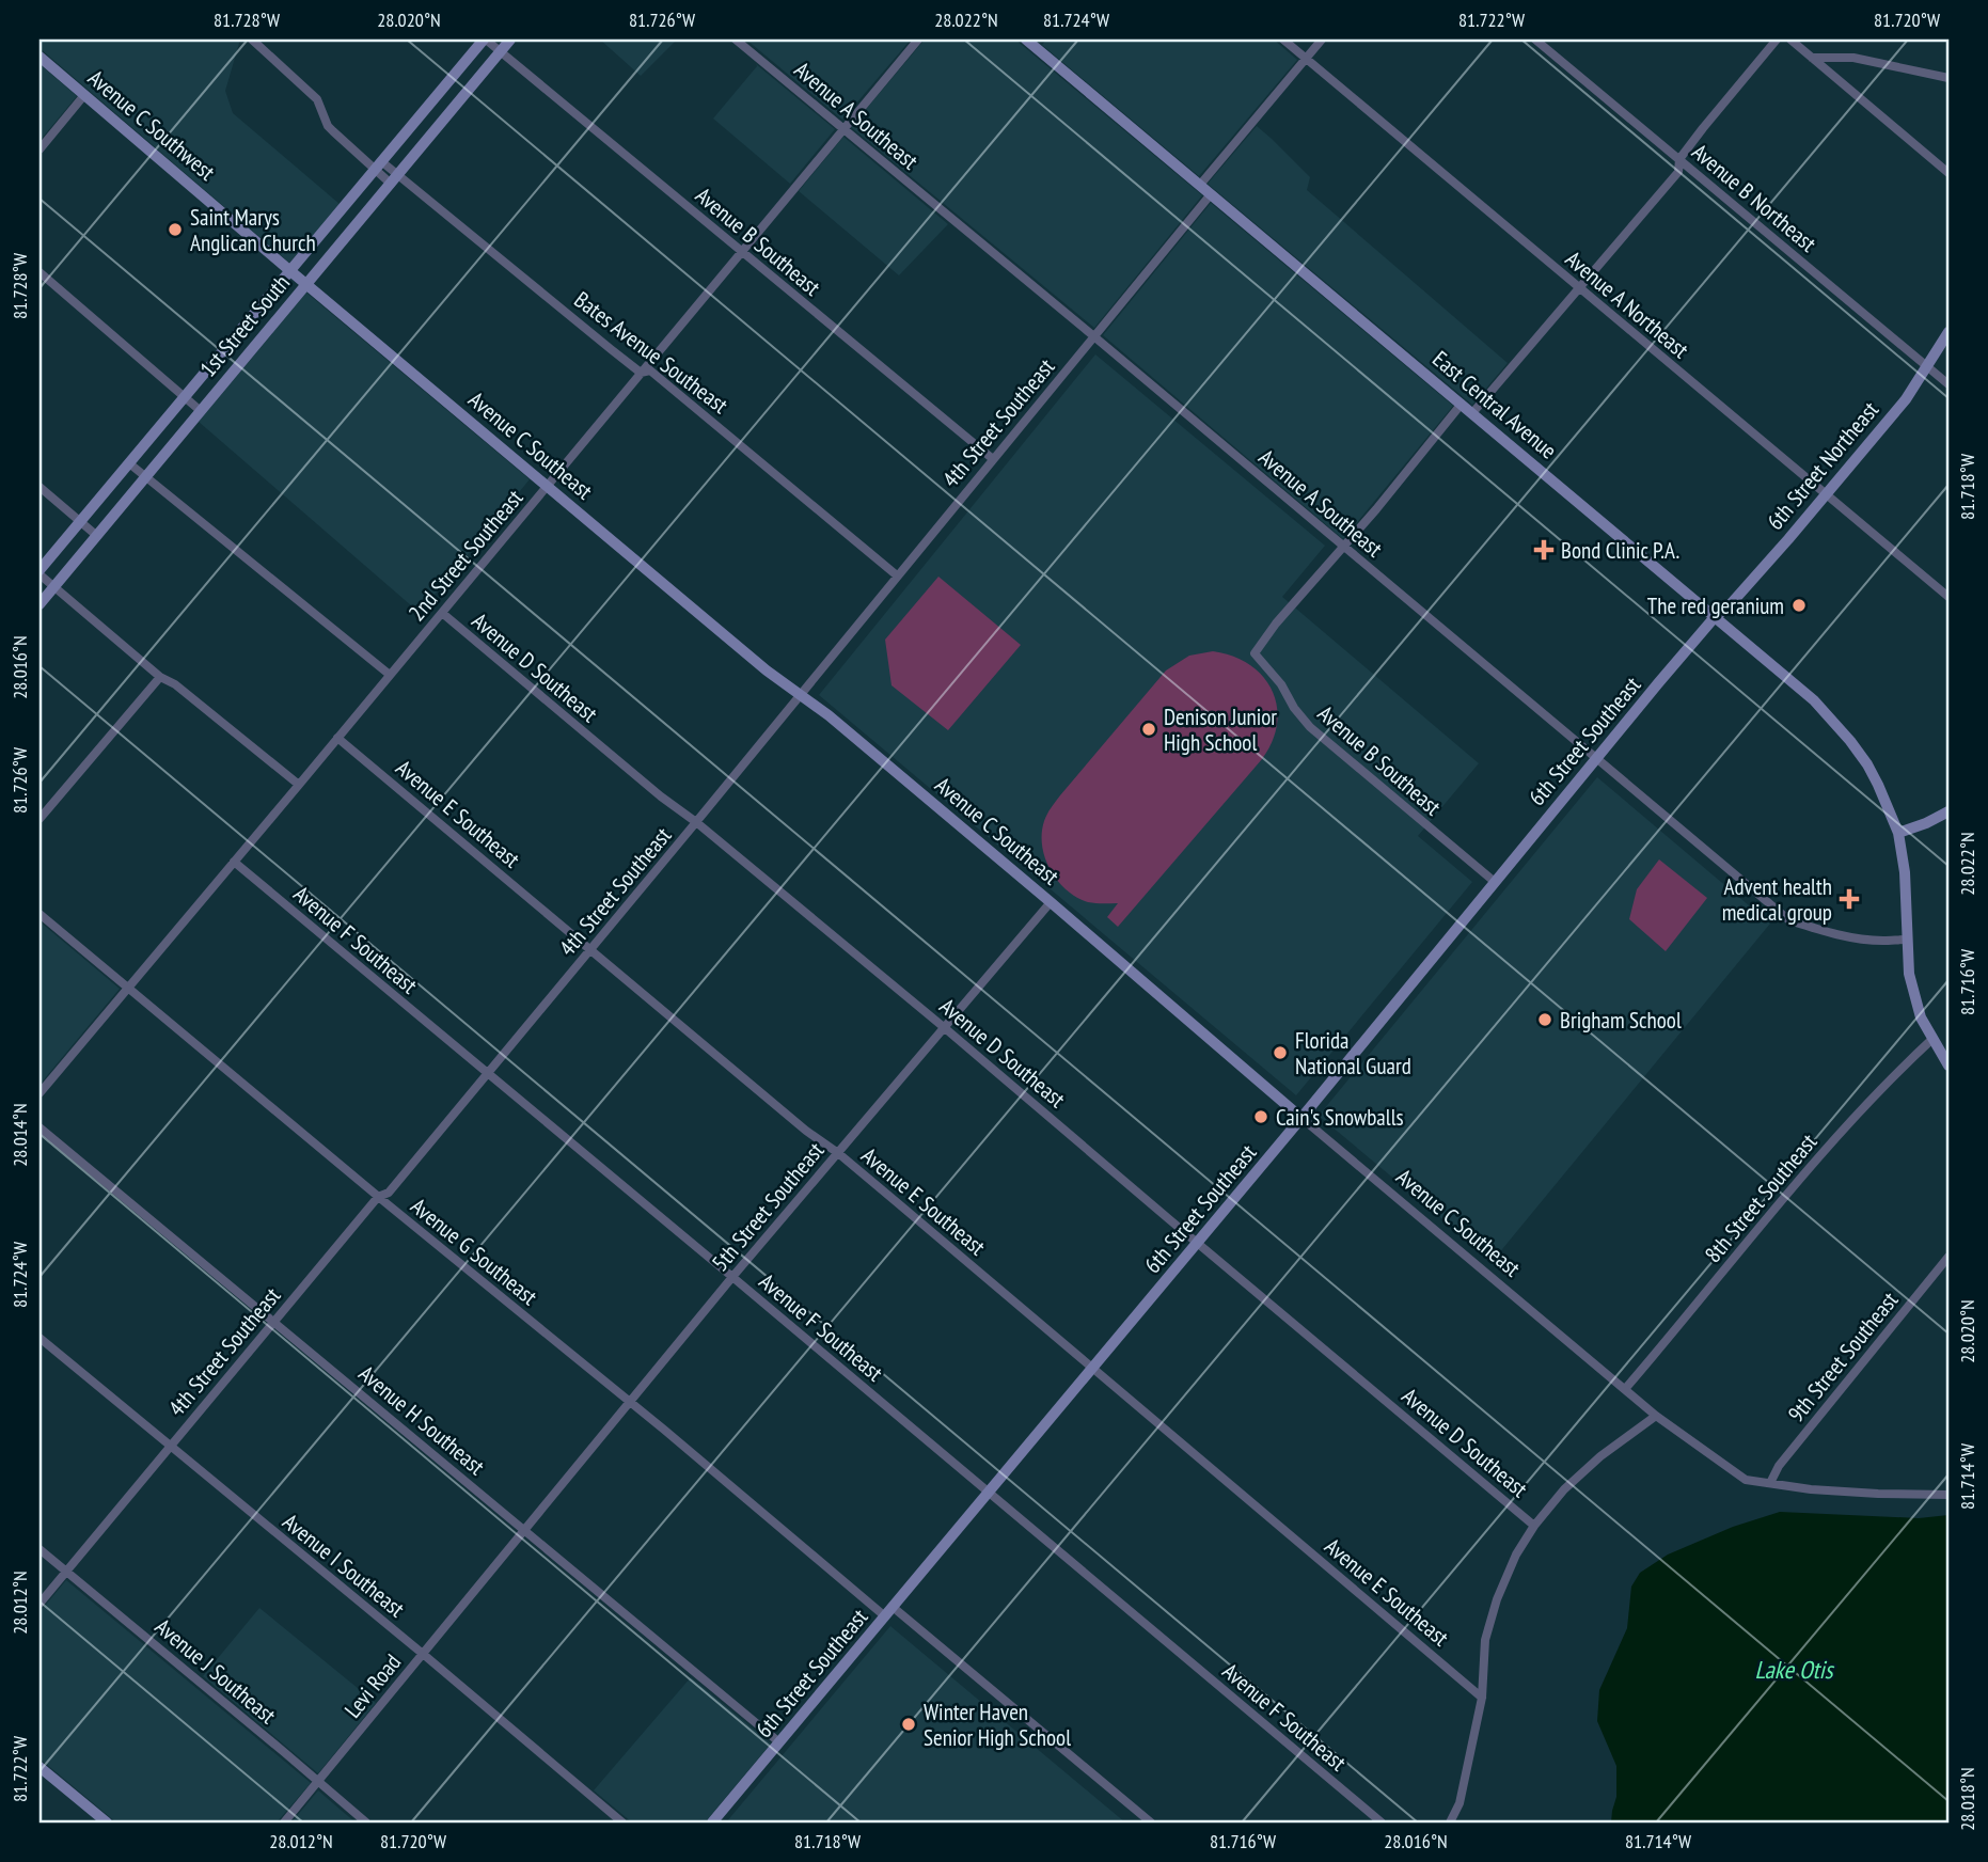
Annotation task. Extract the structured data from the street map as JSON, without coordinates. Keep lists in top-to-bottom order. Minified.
{"streets":{"street":["Avenue A Southeast","Avenue C Southwest","Avenue B Northeast","Avenue B Southeast","Avenue A Northeast","1st Street South","Bates Avenue Southeast","East Central Avenue","4th Street Southeast","Avenue C Southeast","6th Street Northeast","2nd Street Southeast","Avenue D Southeast","6th Street Southeast","Avenue E Southeast","Avenue F Southeast","8th Street Southeast","5th Street Southeast","Avenue G Southeast","9th Street Southeast","Avenue H Southeast","Avenue I Southeast","Avenue J Southeast","Levi Road"]},"crossings":[["Avenue A Southeast","Avenue B Southeast"],["Avenue A Southeast","East Central Avenue"],["Avenue A Southeast","4th Street Southeast"],["Avenue A Southeast","2nd Street Southeast"],["Avenue A Southeast","6th Street Southeast"],["Avenue C Southwest","1st Street South"],["Avenue C Southwest","Avenue C Southeast"],["Avenue B Northeast","6th Street Northeast"],["Avenue B Southeast","1st Street South"],["Avenue B Southeast","4th Street Southeast"],["Avenue B Southeast","2nd Street Southeast"],["Avenue B Southeast","6th Street Southeast"],["Avenue A Northeast","6th Street Northeast"],["1st Street South","Bates Avenue Southeast"],["1st Street South","Avenue C Southeast"],["Bates Avenue Southeast","4th Street Southeast"],["Bates Avenue Southeast","2nd Street Southeast"],["East Central Avenue","4th Street Southeast"],["East Central Avenue","6th Street Northeast"],["East Central Avenue","6th Street Southeast"],["East Central Avenue","8th Street Southeast"],["4th Street Southeast","Avenue C Southeast"],["4th Street Southeast","Avenue D Southeast"],["4th Street Southeast","Avenue E Southeast"],["4th Street Southeast","Avenue F Southeast"],["4th Street Southeast","Avenue G Southeast"],["4th Street Southeast","Avenue H Southeast"],["4th Street Southeast","Avenue I Southeast"],["4th Street Southeast","Avenue J Southeast"],["Avenue C Southeast","2nd Street Southeast"],["Avenue C Southeast","6th Street Southeast"],["Avenue C Southeast","8th Street Southeast"],["Avenue C Southeast","5th Street Southeast"],["Avenue C Southeast","9th Street Southeast"],["6th Street Northeast","6th Street Southeast"],["2nd Street Southeast","Avenue D Southeast"],["2nd Street Southeast","Avenue E Southeast"],["2nd Street Southeast","Avenue F Southeast"],["2nd Street Southeast","Avenue G Southeast"],["Avenue D Southeast","6th Street Southeast"],["Avenue D Southeast","5th Street Southeast"],["6th Street Southeast","Avenue E Southeast"],["6th Street Southeast","Avenue F Southeast"],["6th Street Southeast","Avenue G Southeast"],["6th Street Southeast","Avenue H Southeast"],["Avenue E Southeast","5th Street Southeast"],["Avenue F Southeast","5th Street Southeast"],["5th Street Southeast","Avenue G Southeast"],["5th Street Southeast","Avenue H Southeast"],["5th Street Southeast","Levi Road"],["Avenue H Southeast","Levi Road"],["Avenue I Southeast","Levi Road"],["Avenue J Southeast","Levi Road"]],"water":["Lake Otis"],"places":{"other":["Saint Marys Anglican Church","The red geranium","Denison Junior High School","Brigham School","Florida National Guard","Cain's Snowballs","Winter Haven Senior High School"],"health":["Bond Clinic P.A.","Advent health medical group"]},"coordinates":["81.728°W","28.020°N","81.726°W","28.022°N","81.724°W","81.722°W","81.720°W","81.718°W","28.016°N","81.716°W","28.014°N","81.714°W","28.012°N","28.018°N"]}
